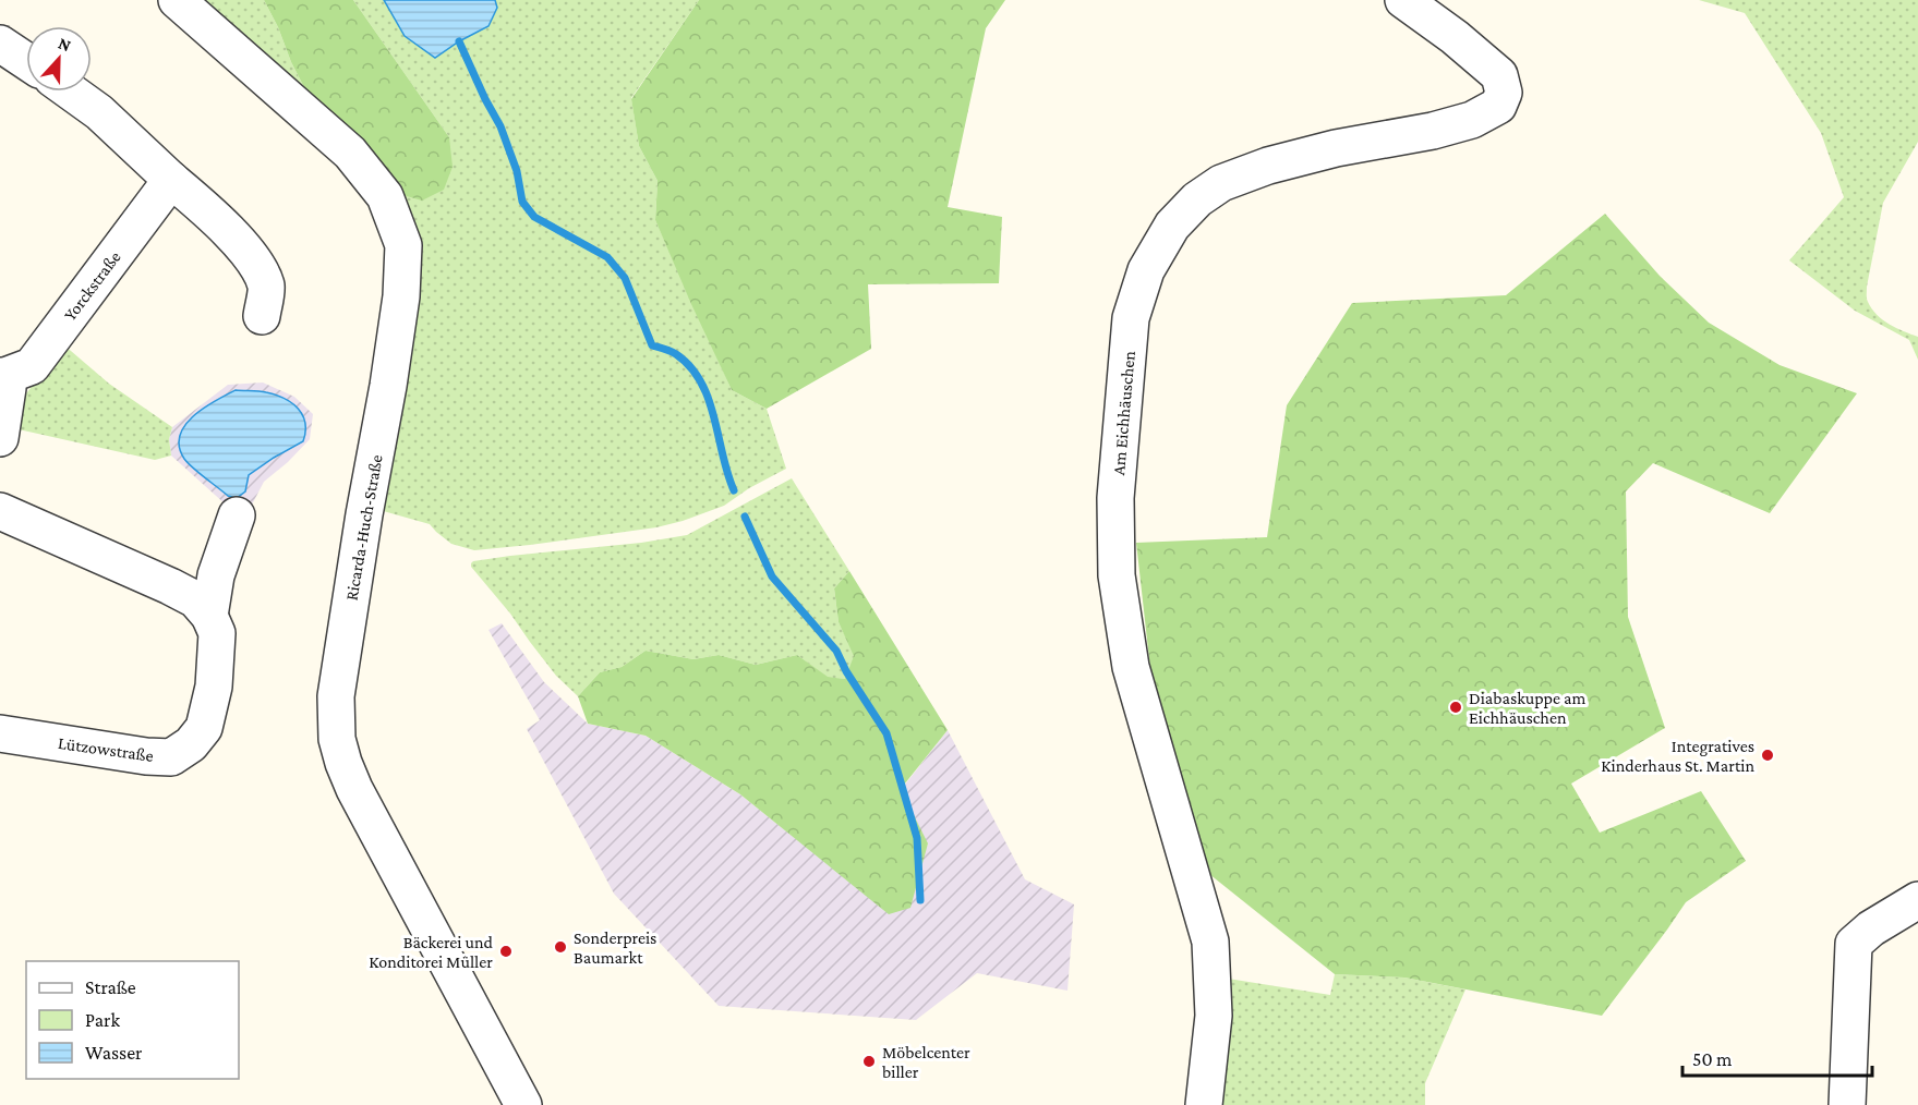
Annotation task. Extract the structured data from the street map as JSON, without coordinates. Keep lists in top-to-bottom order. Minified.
{"streets":{"street":["Yorckstraße","Am Eichhäuschen","Ricarda-Huch-Straße","Lützowstraße"]},"places":["Diabaskuppe am Eichhäuschen","Integratives Kinderhaus St. Martin","Sonderpreis Baumarkt","Bäckerei und Konditorei Müller","Möbelcenter biller"],"legend":["Straße","Park","Wasser"],"scale_bar":"50 m","north":"top"}
